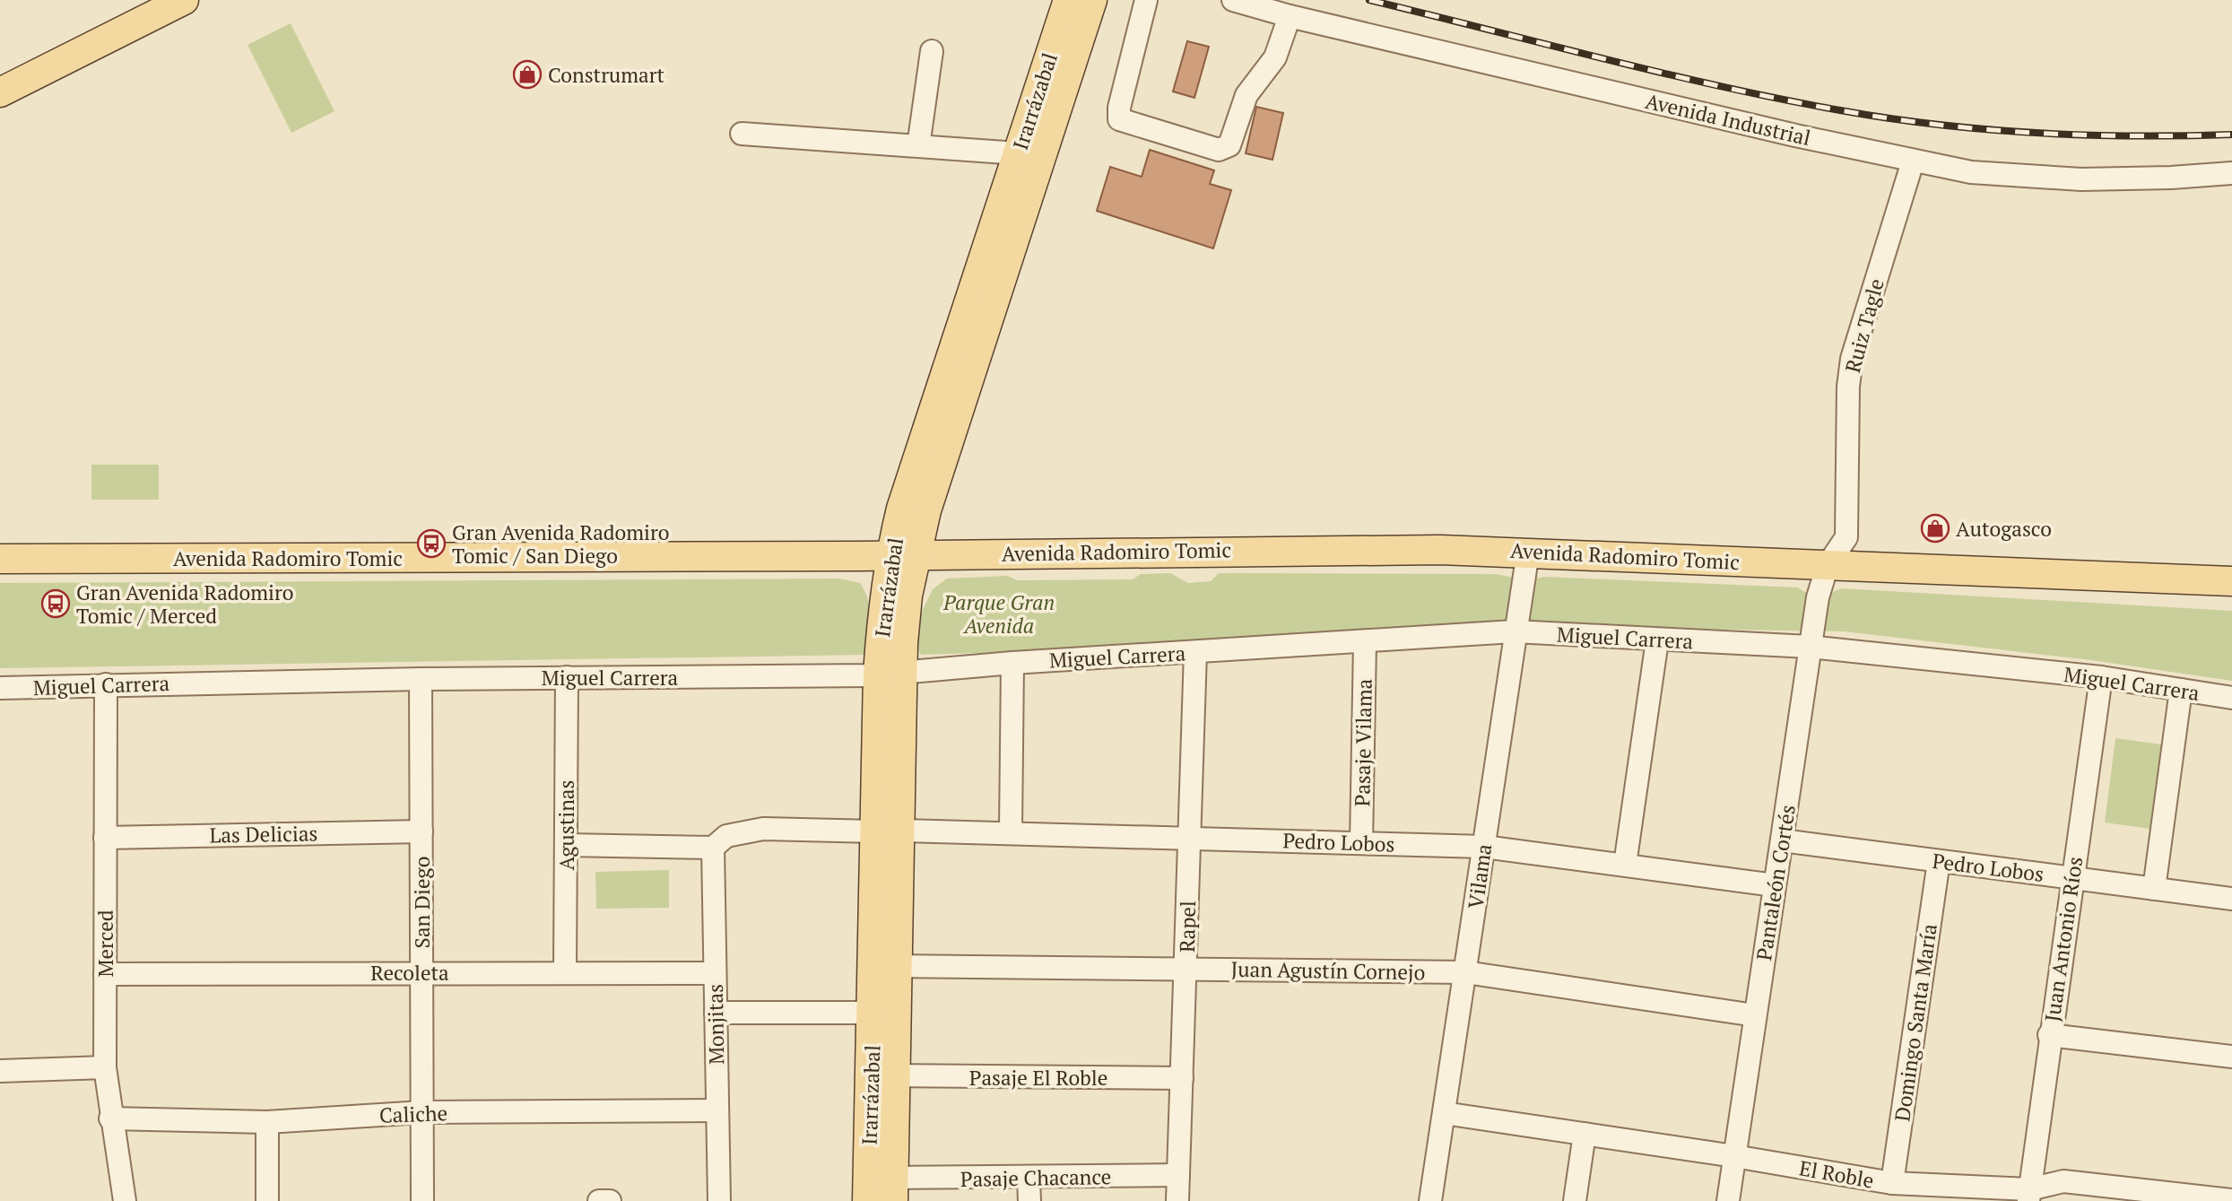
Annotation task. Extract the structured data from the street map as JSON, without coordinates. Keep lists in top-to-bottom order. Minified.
{"streets":{"main road":["Irarrázabal","Avenida Radomiro Tomic"],"street":["Avenida Industrial","Ruiz Tagle","Miguel Carrera","Pasaje Vilama","Agustinas","Las Delicias","Pedro Lobos","Vilama","Pantaleón Cortés","San Diego","Rapel","Juan Antonio Ríos","Merced","Juan Agustín Cornejo","Recoleta","Domingo Santa María","Monjitas","Pasaje El Roble","Caliche","El Roble","Pasaje Chacance"]},"crossings":[["Irarrázabal","Avenida Radomiro Tomic"],["Irarrázabal","Miguel Carrera"],["Irarrázabal","Pedro Lobos"],["Irarrázabal","Juan Agustín Cornejo"],["Irarrázabal","Pasaje El Roble"],["Irarrázabal","Pasaje Chacance"],["Avenida Industrial","Ruiz Tagle"],["Ruiz Tagle","Avenida Radomiro Tomic"],["Ruiz Tagle","Pantaleón Cortés"],["Avenida Radomiro Tomic","Vilama"],["Avenida Radomiro Tomic","Pantaleón Cortés"],["Miguel Carrera","Pasaje Vilama"],["Miguel Carrera","Agustinas"],["Miguel Carrera","Vilama"],["Miguel Carrera","Pantaleón Cortés"],["Miguel Carrera","San Diego"],["Miguel Carrera","Rapel"],["Miguel Carrera","Juan Antonio Ríos"],["Miguel Carrera","Merced"],["Pasaje Vilama","Pedro Lobos"],["Agustinas","Recoleta"],["Las Delicias","San Diego"],["Las Delicias","Merced"],["Pedro Lobos","Vilama"],["Pedro Lobos","Pantaleón Cortés"],["Pedro Lobos","Rapel"],["Pedro Lobos","Juan Antonio Ríos"],["Pedro Lobos","Domingo Santa María"],["Vilama","Juan Agustín Cornejo"],["Vilama","El Roble"],["Pantaleón Cortés","Juan Agustín Cornejo"],["Pantaleón Cortés","El Roble"],["San Diego","Recoleta"],["San Diego","Caliche"],["Rapel","Juan Agustín Cornejo"],["Rapel","Pasaje El Roble"],["Rapel","Pasaje Chacance"],["Juan Antonio Ríos","El Roble"],["Merced","Recoleta"],["Merced","Caliche"],["Recoleta","Monjitas"],["Domingo Santa María","El Roble"],["Monjitas","Caliche"]],"parks":["Parque Gran Avenida"],"places":{"shop":["Construmart","Autogasco"],"bus stop":["Gran Avenida Radomiro Tomic / San Diego","Gran Avenida Radomiro Tomic / Merced"]}}
